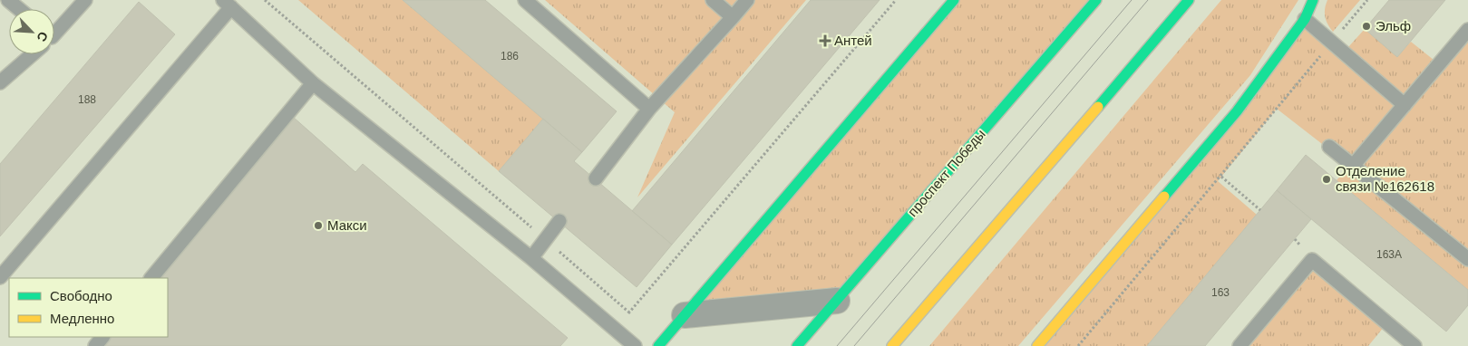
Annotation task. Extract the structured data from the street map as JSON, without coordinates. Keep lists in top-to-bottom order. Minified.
{"streets":{"main road":["проспект Победы"]},"places":{"other":["Эльф","Отделение связи №162618","Макси"],"health":["Антей"]},"house_numbers":["186","188","163А","163"],"legend":["Свободно","Медленно"],"north":"bottom right"}
